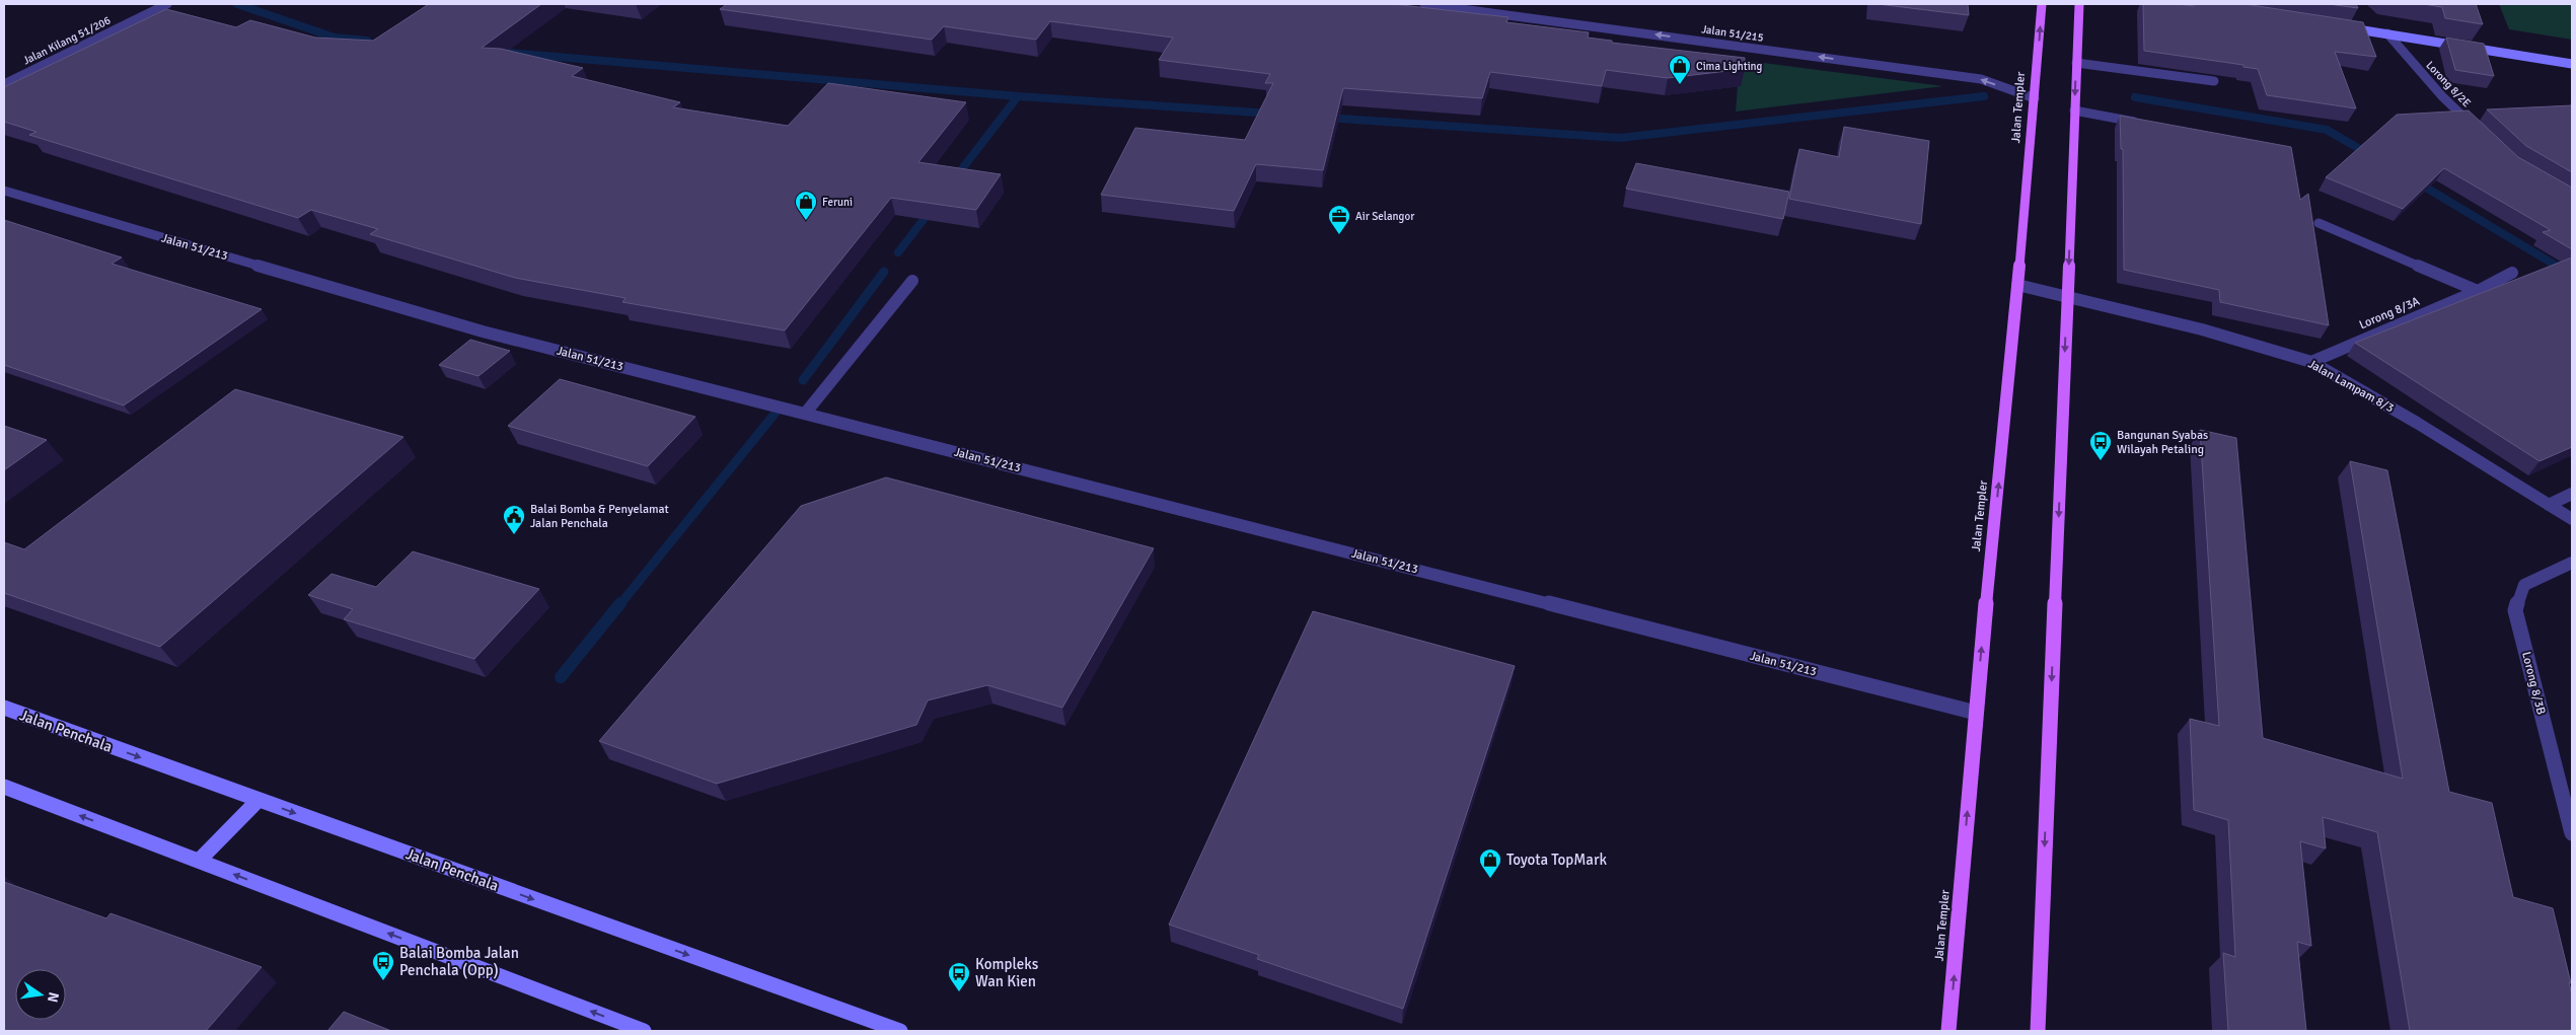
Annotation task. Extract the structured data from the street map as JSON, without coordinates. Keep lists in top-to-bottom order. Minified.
{"streets":{"main road":["Jalan Templer","Jalan Penchala"],"street":["Jalan 51/215","Jalan Kilang 51/206","Lorong 8/2E","Jalan 51/213","Lorong 8/3A","Jalan Lampam 8/3","Lorong 8/3B"]},"crossings":[["Jalan 51/215","Jalan Templer"],["Jalan Templer","Jalan 51/213"],["Jalan Templer","Jalan Lampam 8/3"],["Lorong 8/3A","Jalan Lampam 8/3"]],"one_way":["Jalan 51/215"],"places":{"shop":["Cima Lighting","Feruni","Toyota TopMark"],"office":["Air Selangor"],"bus stop":["Bangunan Syabas Wilayah Petaling","Balai Bomba Jalan Penchala (Opp)","Kompleks Wan Kien"],"public building":["Balai Bomba & Penyelamat Jalan Penchala"]},"north":"right"}
